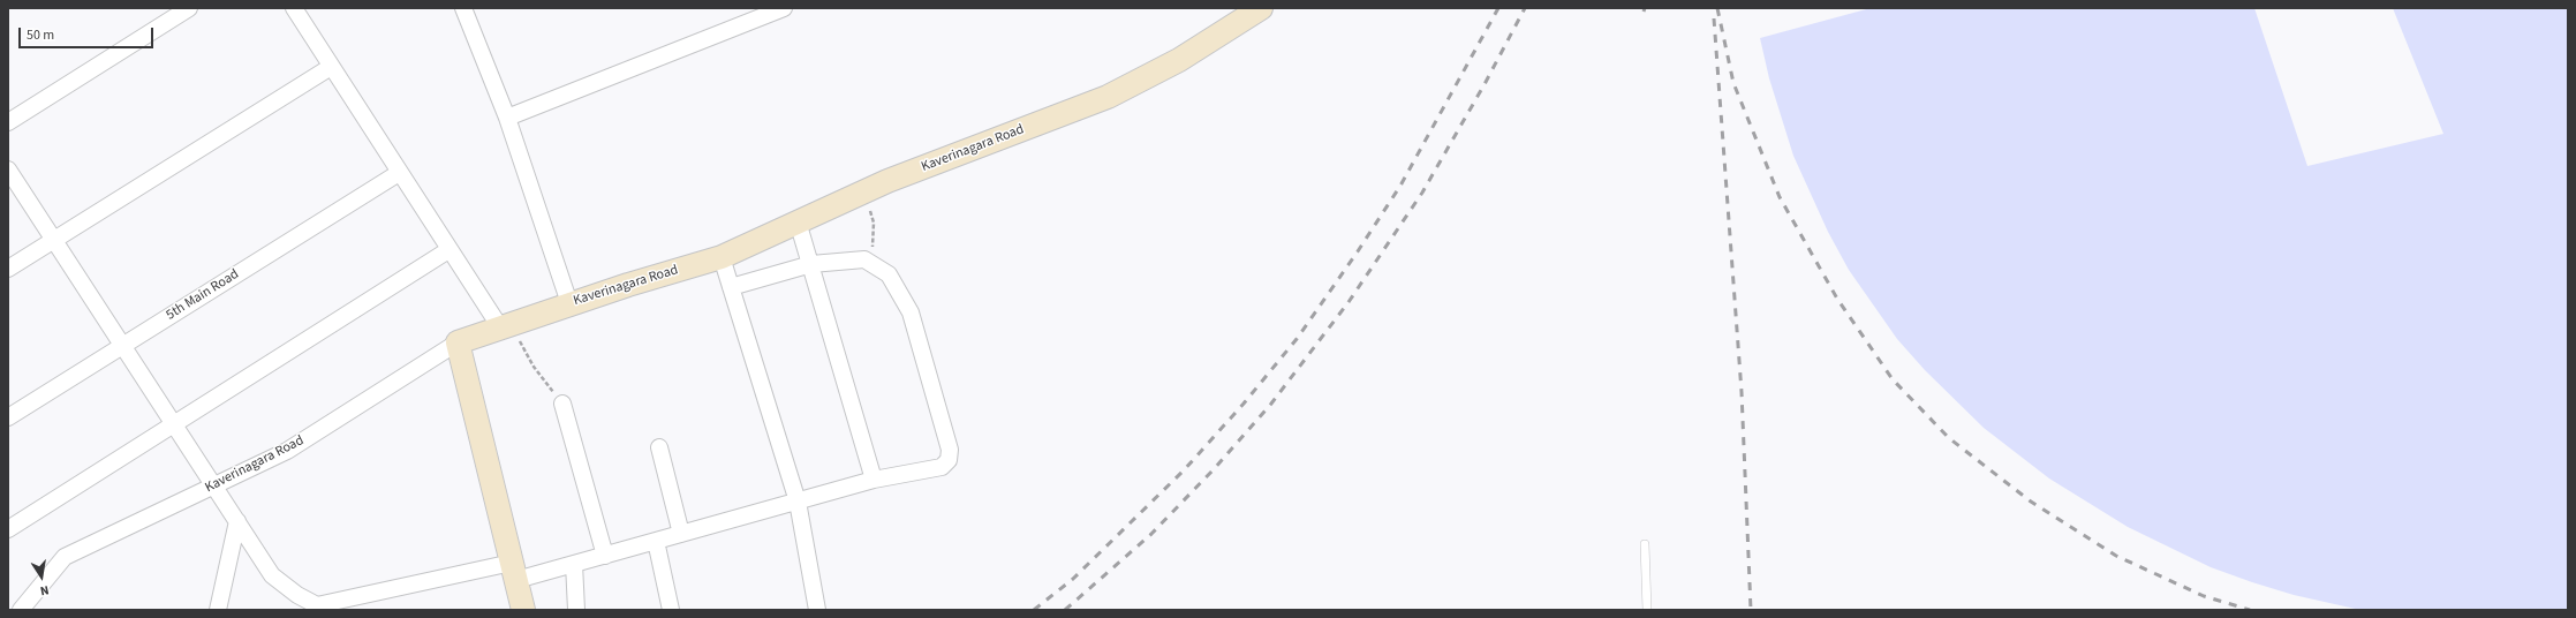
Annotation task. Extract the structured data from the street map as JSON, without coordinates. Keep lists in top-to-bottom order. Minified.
{"streets":{"street":["Kaverinagara Road","5th Main Road"]},"scale_bar":"50 m","north":"bottom"}
